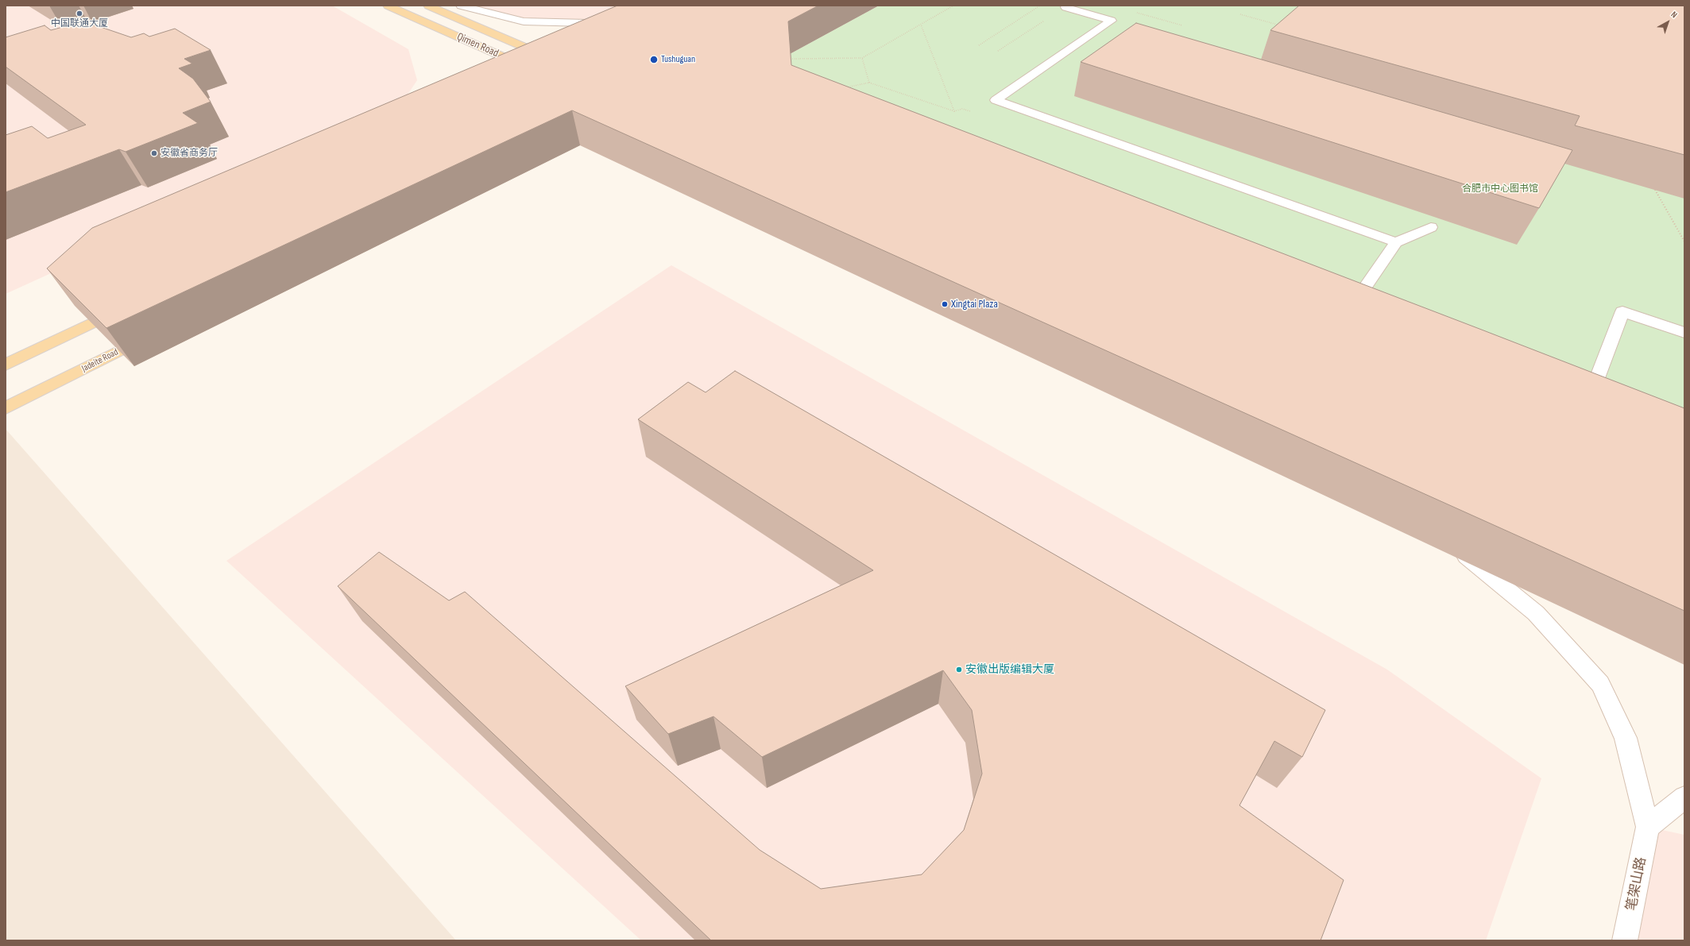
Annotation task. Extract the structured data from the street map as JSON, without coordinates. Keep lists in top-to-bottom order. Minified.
{"streets":{"main road":["Qimen Road","Jadeite Road"],"street":["笔架山路"]},"parks":["合肥市中心图书馆"],"places":["中国联通大厦","Tushuguan","安徽省商务厅","Xingtai Plaza","安徽出版编辑大厦"],"north":"top right"}
